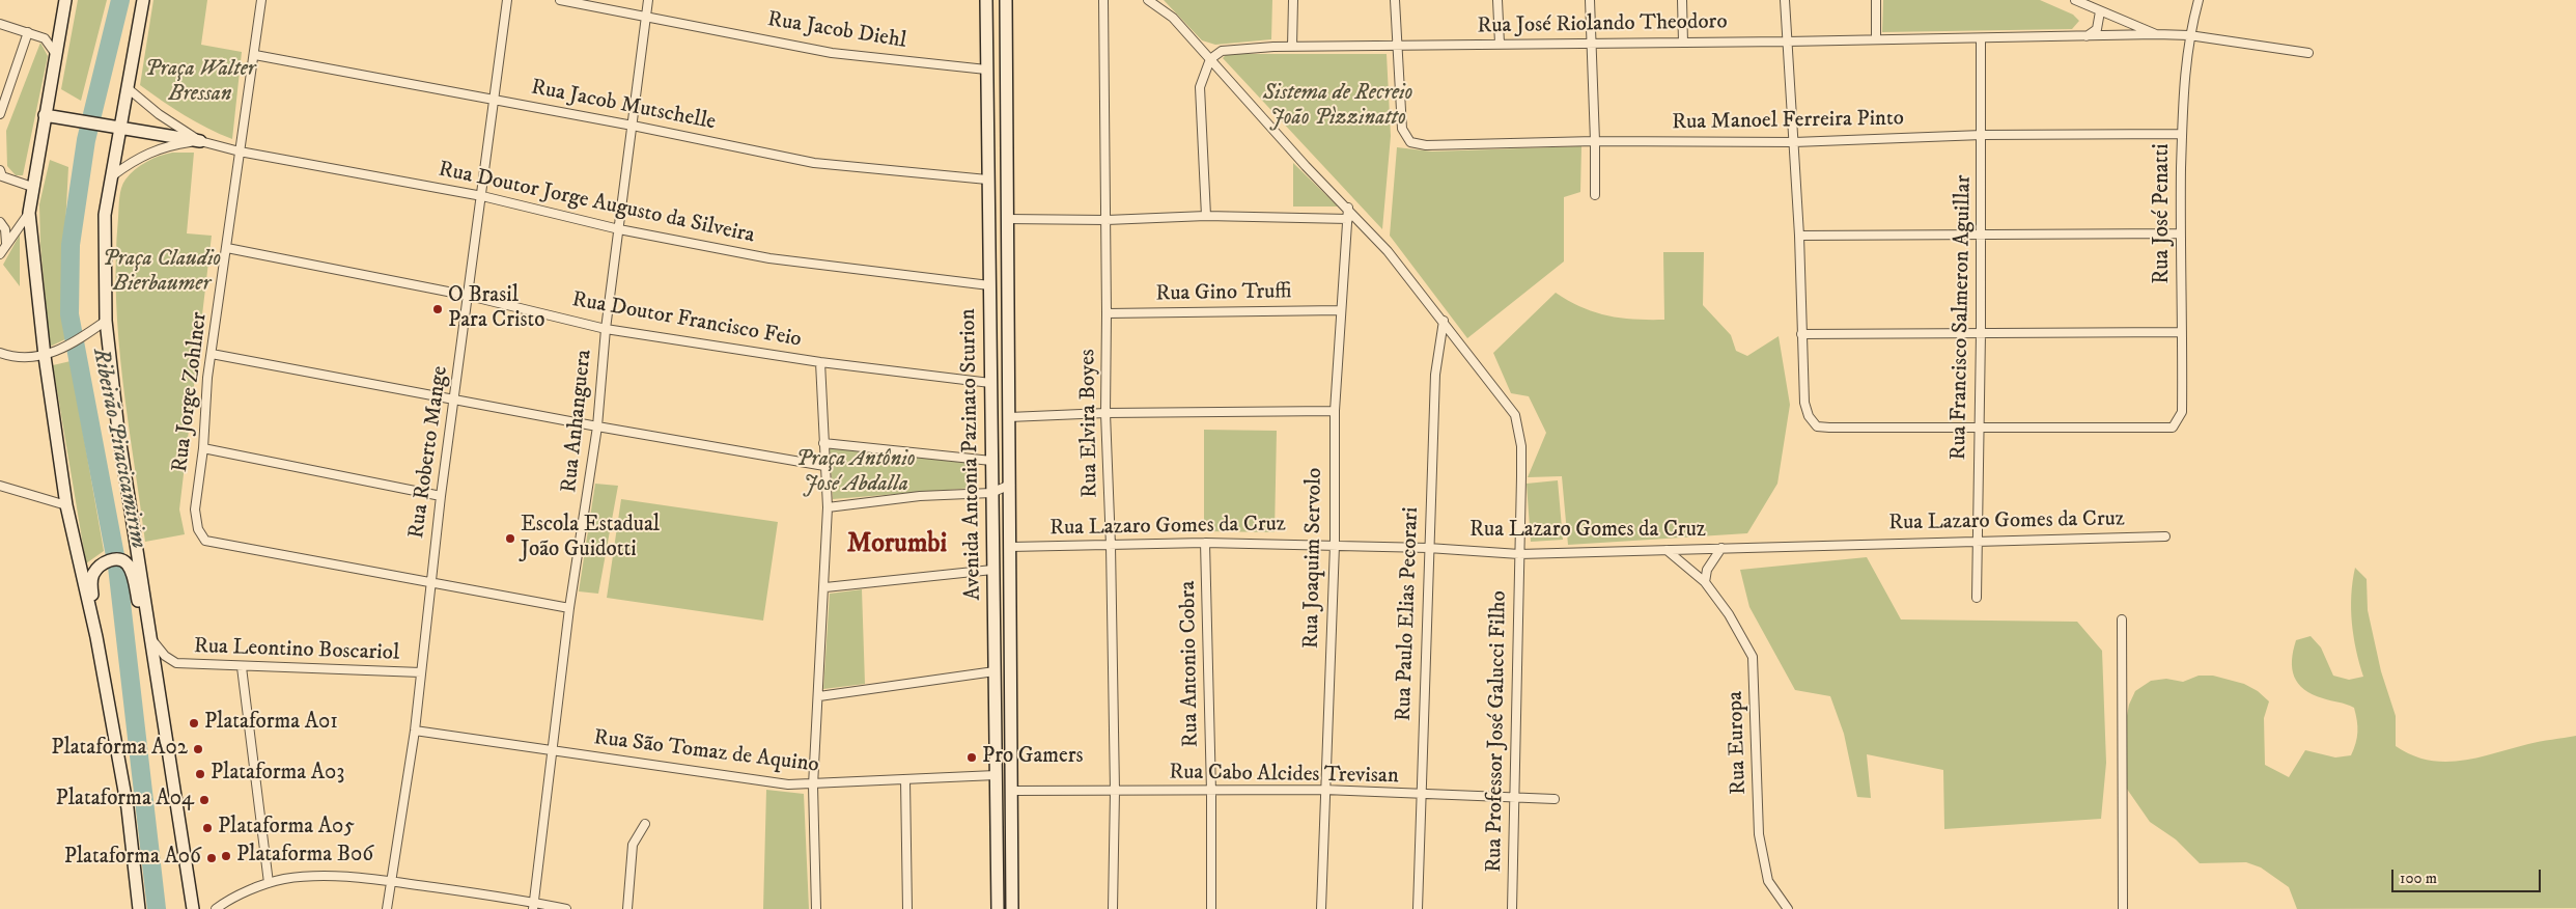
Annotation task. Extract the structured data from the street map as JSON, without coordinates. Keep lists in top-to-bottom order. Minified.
{"streets":{"main road":["Avenida Antonia Pazinato Sturion"],"street":["Rua José Riolando Theodoro","Rua Jacob Diehl","Rua Jacob Mutschelle","Rua Manoel Ferreira Pinto","Rua Doutor Jorge Augusto da Silveira","Rua José Penatti","Rua Gino Truffi","Rua Francisco Salmeron Aguillar","Rua Doutor Francisco Feio","Rua Jorge Zohlner","Rua Anhanguera","Rua Elvira Boyes","Rua Roberto Mange","Rua Lazaro Gomes da Cruz","Rua Joaquim Servolo","Rua Paulo Elias Pecorari","Rua Leontino Boscariol","Rua Antonio Cobra","Rua Professor José Galucci Filho","Rua Europa","Rua São Tomaz de Aquino","Rua Cabo Alcides Trevisan"]},"crossings":[["Rua José Riolando Theodoro","Rua Manoel Ferreira Pinto"],["Rua José Riolando Theodoro","Rua José Penatti"],["Rua José Riolando Theodoro","Rua Francisco Salmeron Aguillar"],["Rua José Riolando Theodoro","Rua Professor José Galucci Filho"],["Rua Jacob Diehl","Rua Anhanguera"],["Rua Jacob Diehl","Avenida Antonia Pazinato Sturion"],["Rua Jacob Mutschelle","Rua Jorge Zohlner"],["Rua Jacob Mutschelle","Rua Anhanguera"],["Rua Jacob Mutschelle","Rua Roberto Mange"],["Rua Jacob Mutschelle","Avenida Antonia Pazinato Sturion"],["Rua Manoel Ferreira Pinto","Rua José Penatti"],["Rua Manoel Ferreira Pinto","Rua Francisco Salmeron Aguillar"],["Rua Doutor Jorge Augusto da Silveira","Rua Jorge Zohlner"],["Rua Doutor Jorge Augusto da Silveira","Rua Anhanguera"],["Rua Doutor Jorge Augusto da Silveira","Rua Roberto Mange"],["Rua Doutor Jorge Augusto da Silveira","Avenida Antonia Pazinato Sturion"],["Rua José Penatti","Rua Francisco Salmeron Aguillar"],["Rua Gino Truffi","Rua Elvira Boyes"],["Rua Gino Truffi","Rua Joaquim Servolo"],["Rua Francisco Salmeron Aguillar","Rua Lazaro Gomes da Cruz"],["Rua Doutor Francisco Feio","Rua Jorge Zohlner"],["Rua Doutor Francisco Feio","Rua Anhanguera"],["Rua Doutor Francisco Feio","Rua Roberto Mange"],["Rua Doutor Francisco Feio","Avenida Antonia Pazinato Sturion"],["Rua Jorge Zohlner","Rua Roberto Mange"],["Rua Anhanguera","Rua São Tomaz de Aquino"],["Rua Elvira Boyes","Rua Lazaro Gomes da Cruz"],["Rua Elvira Boyes","Rua Cabo Alcides Trevisan"],["Rua Roberto Mange","Rua Leontino Boscariol"],["Rua Roberto Mange","Rua São Tomaz de Aquino"],["Avenida Antonia Pazinato Sturion","Rua Lazaro Gomes da Cruz"],["Avenida Antonia Pazinato Sturion","Rua São Tomaz de Aquino"],["Avenida Antonia Pazinato Sturion","Rua Cabo Alcides Trevisan"],["Rua Lazaro Gomes da Cruz","Rua Joaquim Servolo"],["Rua Lazaro Gomes da Cruz","Rua Paulo Elias Pecorari"],["Rua Lazaro Gomes da Cruz","Rua Antonio Cobra"],["Rua Lazaro Gomes da Cruz","Rua Professor José Galucci Filho"],["Rua Lazaro Gomes da Cruz","Rua Europa"],["Rua Joaquim Servolo","Rua Professor José Galucci Filho"],["Rua Joaquim Servolo","Rua Cabo Alcides Trevisan"],["Rua Paulo Elias Pecorari","Rua Professor José Galucci Filho"],["Rua Paulo Elias Pecorari","Rua Cabo Alcides Trevisan"],["Rua Antonio Cobra","Rua Cabo Alcides Trevisan"],["Rua Professor José Galucci Filho","Rua Cabo Alcides Trevisan"]],"districts":["Morumbi"],"water":["Ribeirão Piracicamirim"],"parks":["Praça Walter Bressan","Sistema de Recreio João Pìzzinatto","Praça Claudio Bierbaumer","Praça Antônio José Abdalla"],"places":["O Brasil Para Cristo","Escola Estadual João Guidotti","Plataforma A01","Plataforma A02","Pro Gamers","Plataforma A03","Plataforma A04","Plataforma A05","Plataforma B06","Plataforma A06"],"scale_bar":"100 m"}
